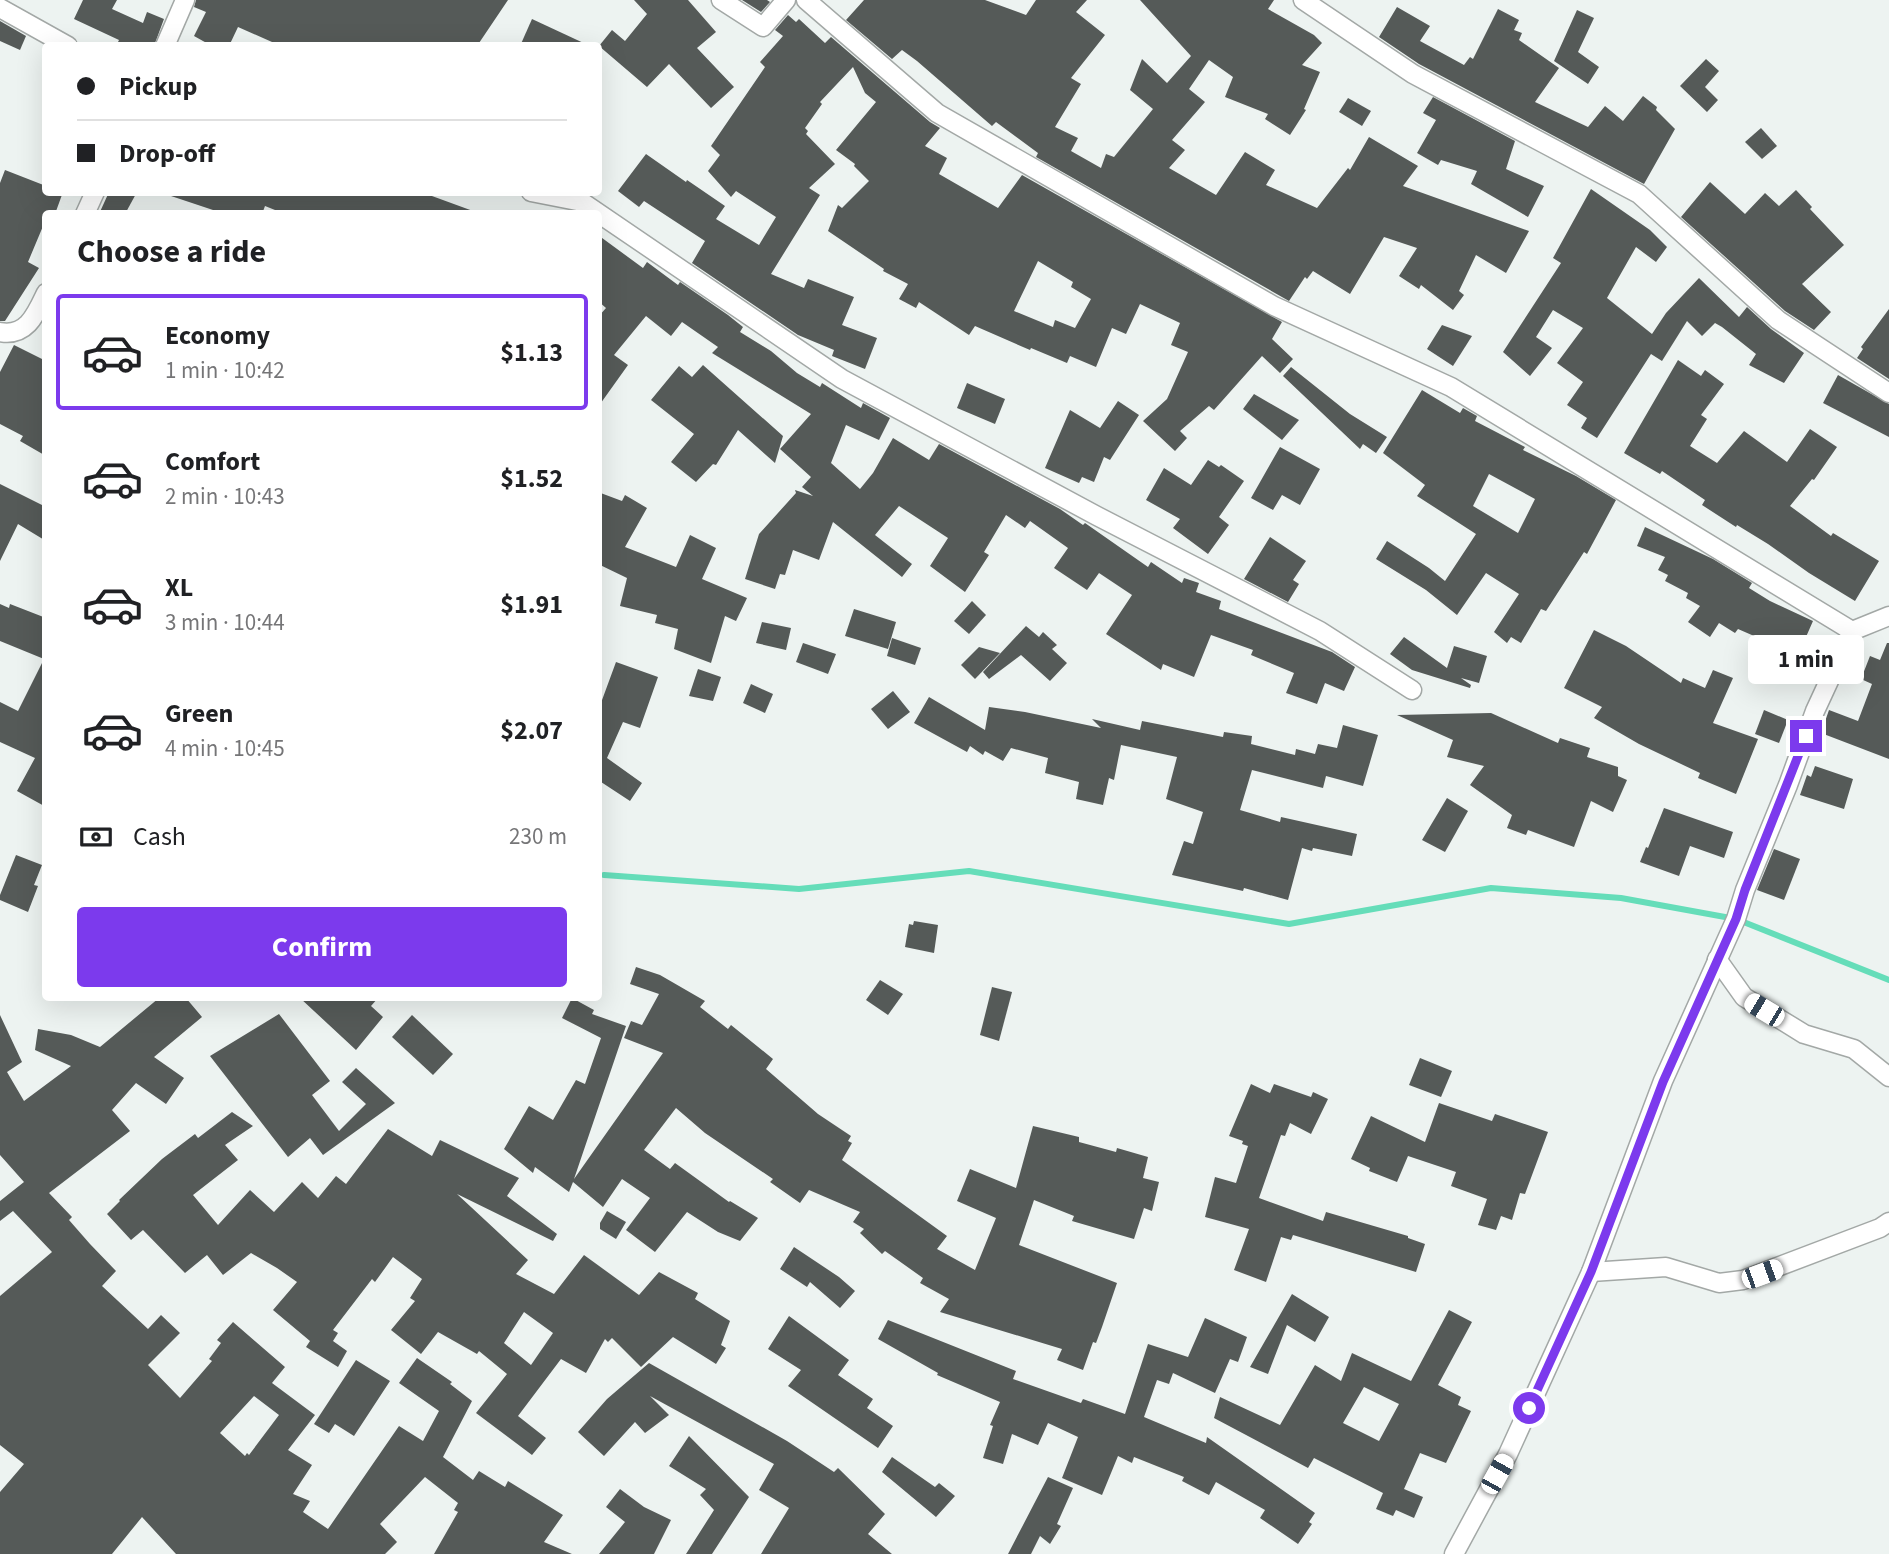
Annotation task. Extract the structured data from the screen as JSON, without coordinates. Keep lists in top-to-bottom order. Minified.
{"page":{"banner":["Pickup","Drop-off"],"heading":"Choose a ride","list":[{"name":"Economy","note":"1 min · 10:42","value":"$1.13"},{"name":"Comfort","note":"2 min · 10:43","value":"$1.52"},{"name":"XL","note":"3 min · 10:44","value":"$1.91"},{"name":"Green","note":"4 min · 10:45","value":"$2.07"}],"bubble":"1 min","pay":["Cash","230 m"],"buttons":"Confirm"}}
